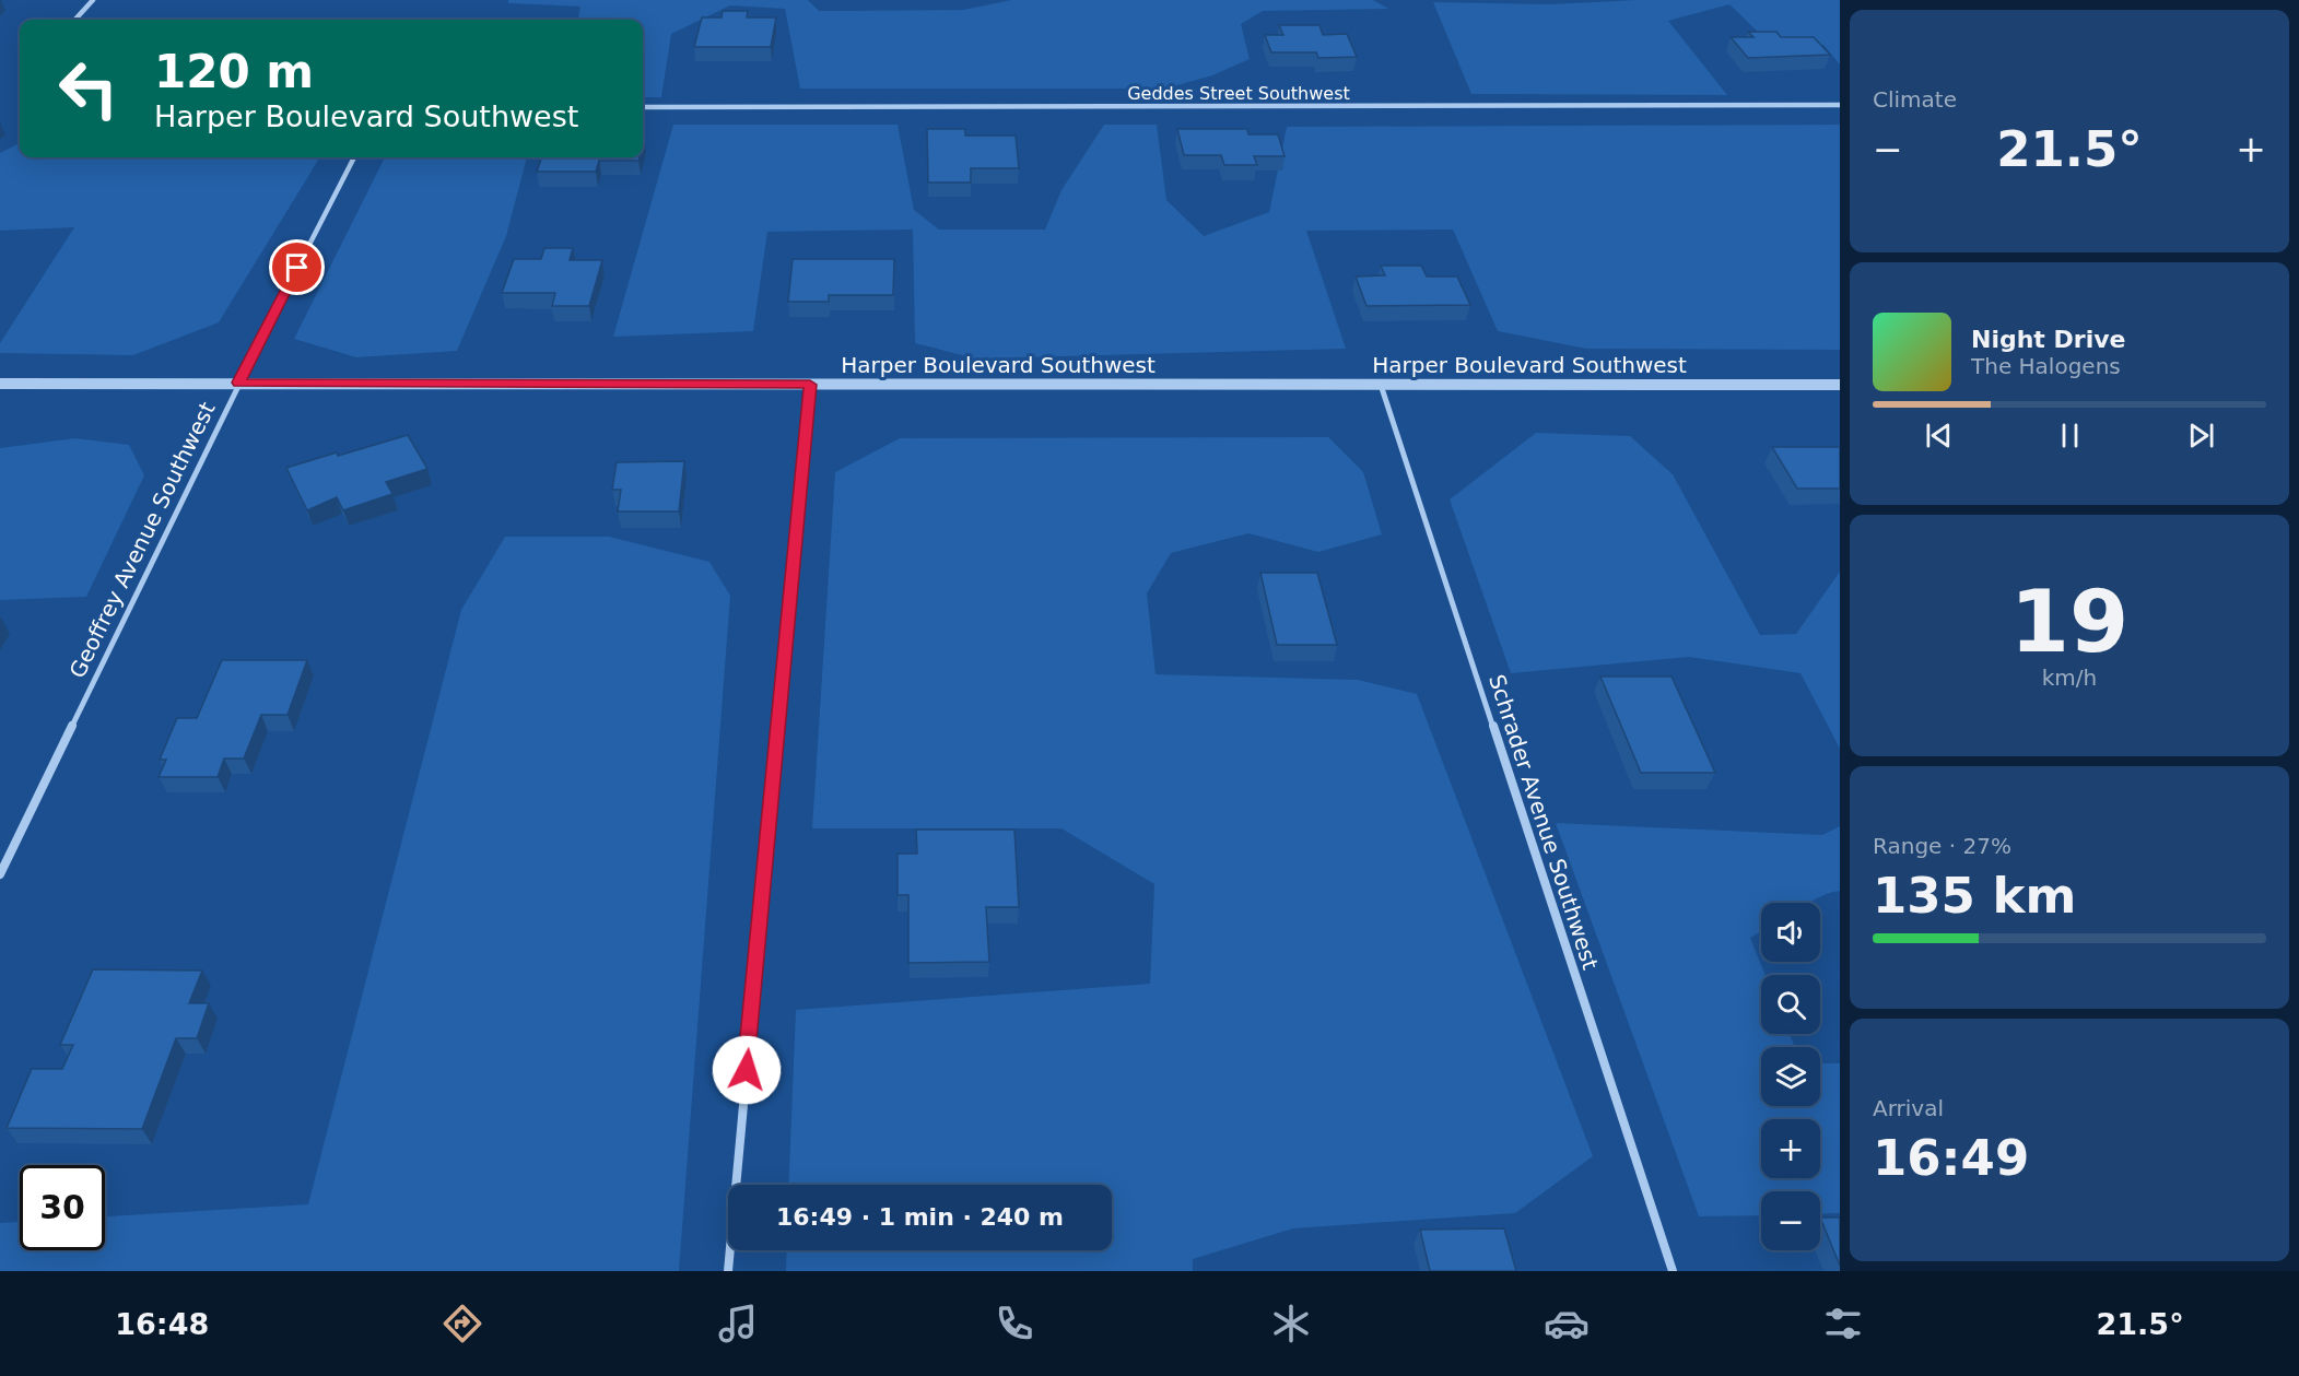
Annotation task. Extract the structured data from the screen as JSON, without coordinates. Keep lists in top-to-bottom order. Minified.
{"streets":{"street":["Geddes Street Southwest","Harper Boulevard Southwest","Geoffrey Avenue Southwest","Schrader Avenue Southwest"]},"crossings":[["Harper Boulevard Southwest","Geoffrey Avenue Southwest"],["Harper Boulevard Southwest","Schrader Avenue Southwest"]],"page":{"tile":["Climate",["19","km/h"],["Range · 27%","135 km"],["Arrival","16:49"]],"turn":["120 m","Harper Boulevard Southwest"],"heat":["−","21.5°","+"],"song":["Night Drive","The Halogens"],"map_buttons":["+","−"],"limit":"30","trip":"16:49 · 1 min · 240 m","tabs":["16:48","21.5°"]}}
